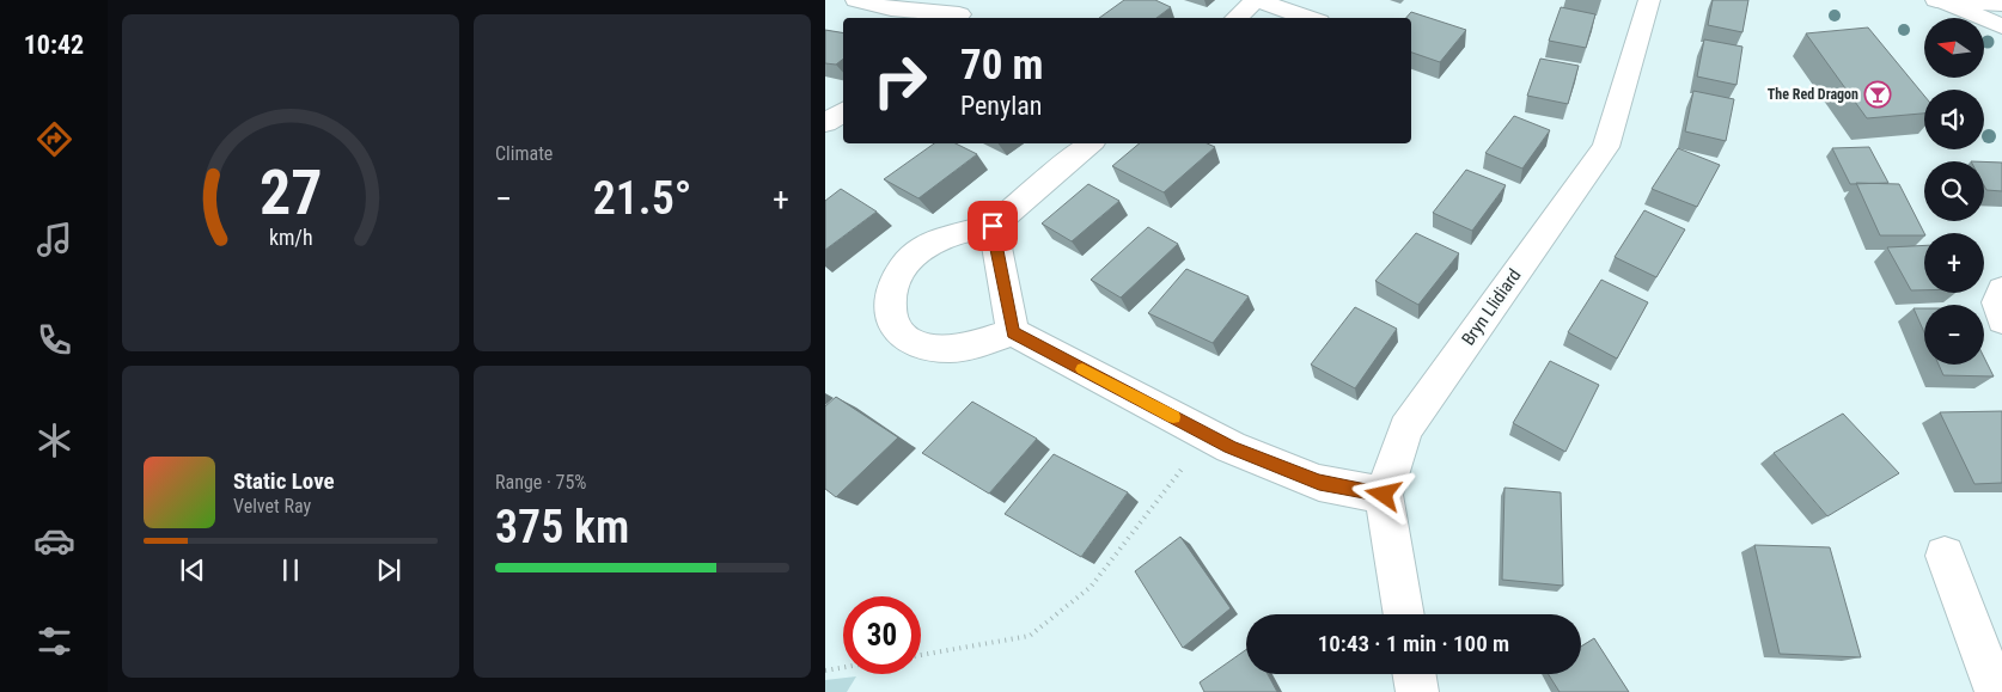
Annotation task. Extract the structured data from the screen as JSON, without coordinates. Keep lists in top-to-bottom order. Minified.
{"streets":{"street":["Bryn Llidiard"]},"places":{"bar":["The Red Dragon"]},"north":"left","page":{"tabs":"10:42","tile":["Climate",["Range · 75%","375 km"]],"map_buttons":["+","−"],"turn":["70 m","Penylan"],"heat":["−","21.5°","+"],"song":["Static Love","Velvet Ray"],"limit":"30","trip":"10:43 · 1 min · 100 m","gauge":["27","km/h"]}}
